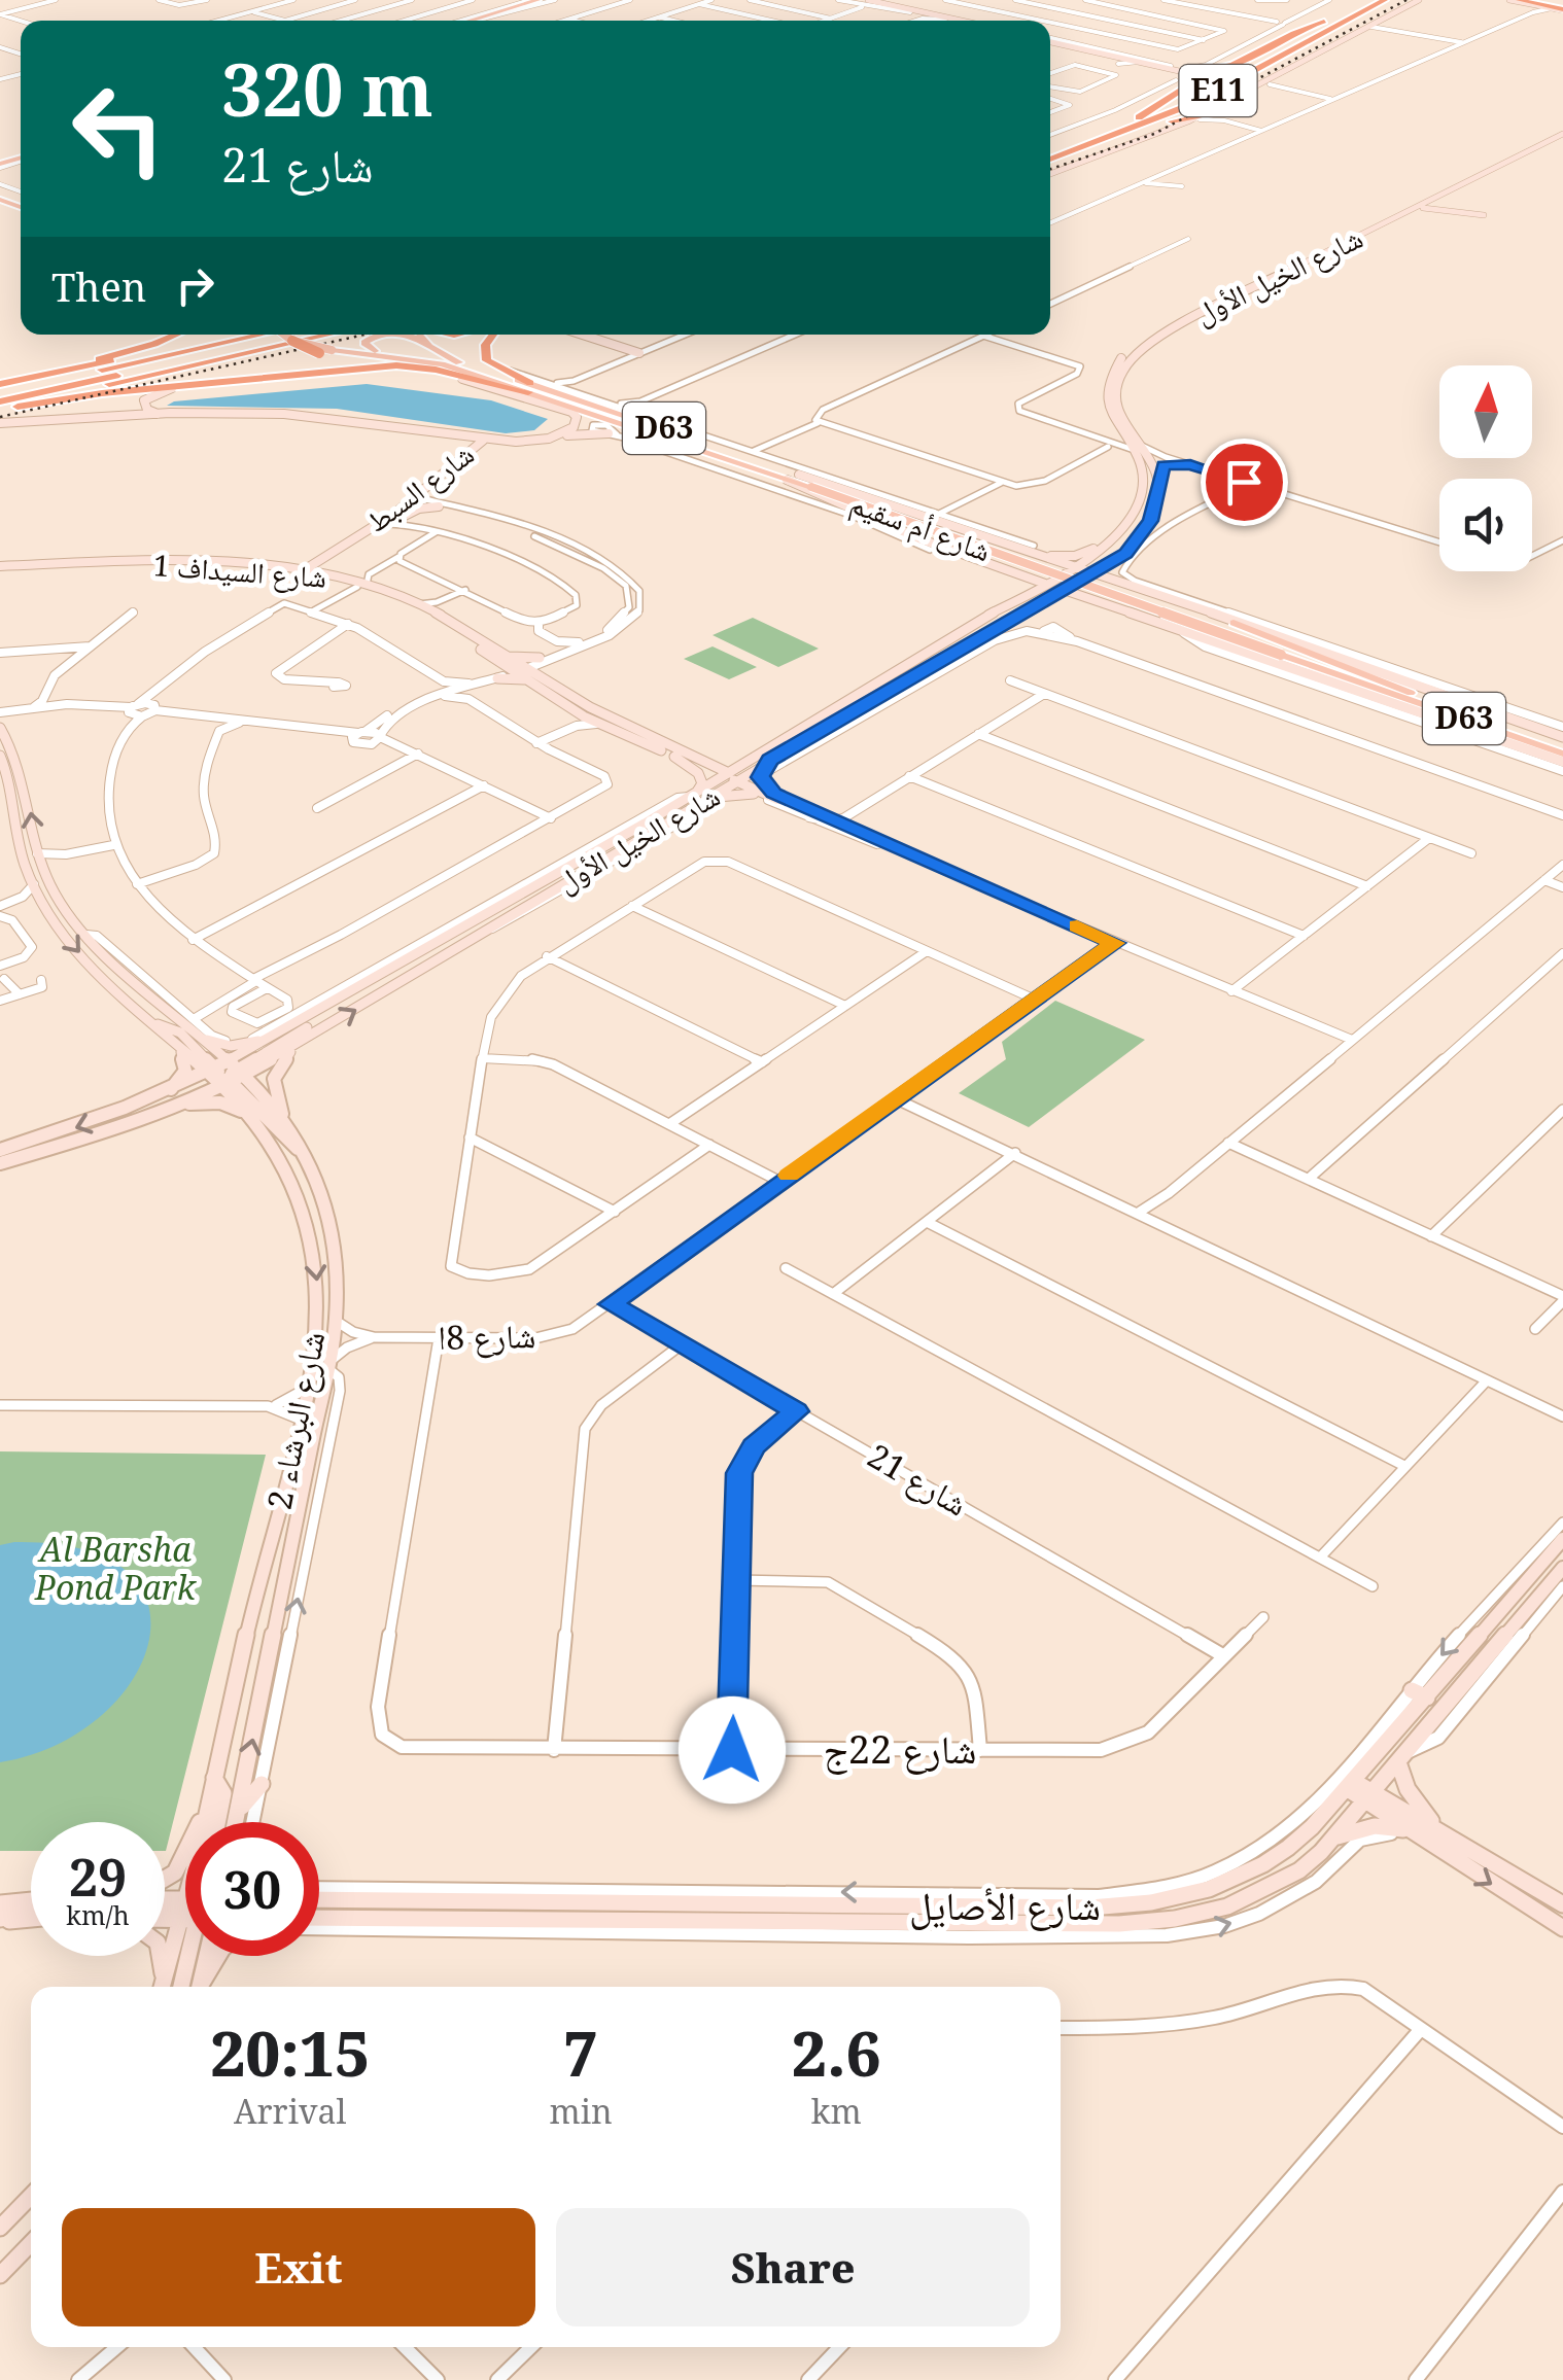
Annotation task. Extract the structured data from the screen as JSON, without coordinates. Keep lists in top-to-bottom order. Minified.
{"streets":{"highway":["E11"],"main road":["شارع الخيل الأول","D63","شارع السبط","شارع أم سقيم","شارع السيداف 1","شارع البرشاء 2","شارع الأصايل"],"street":["شارع 8ا","شارع 21","شارع 22ج"]},"crossings":[["شارع الخيل الأول","شارع السيداف 1"],["شارع الخيل الأول","شارع البرشاء 2"],["شارع السبط","شارع السيداف 1"],["شارع 8ا","شارع البرشاء 2"],["شارع 8ا","شارع 21"],["شارع 8ا","شارع 22ج"],["شارع 21","شارع 22ج"]],"parks":["Al Barsha Pond Park"],"north":"top","page":{"turn":["320 m","شارع 21"],"then":"Then","speed":"29 km/h","limit":"30","eta":["20:15","Arrival","7","min","2.6","km"],"buttons":["Exit","Share"]}}
